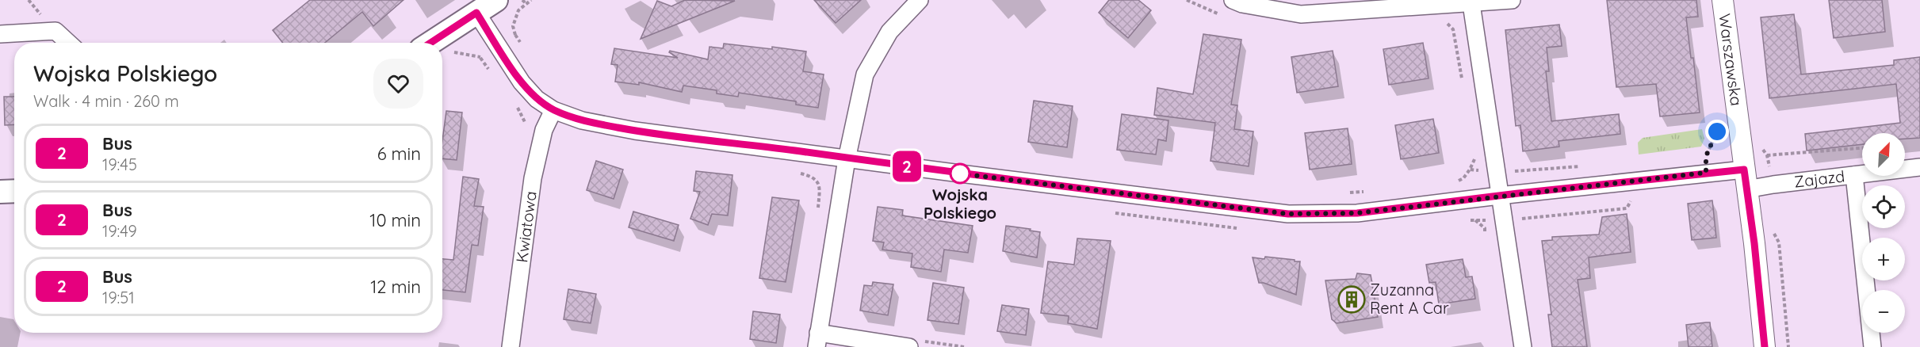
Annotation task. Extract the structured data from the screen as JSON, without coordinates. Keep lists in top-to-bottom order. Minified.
{"streets":{"street":["Warszawska","Zajazd","Kwiatowa"]},"crossings":[["Warszawska","Zajazd"]],"places":{"other":["Wojska Polskiego"],"building":["Zuzanna Rent A Car"]},"lines":["bus line 2"],"north":"top right","page":{"on_map":"2","heading":["Wojska Polskiego","Walk · 4 min · 260 m"],"list":[{"mark":"2","name":"Bus","note":"19:45","value":"6 min"},{"mark":"2","name":"Bus","note":"19:49","value":"10 min"},{"mark":"2","name":"Bus","note":"19:51","value":"12 min"}],"map_buttons":["+","−"]}}
